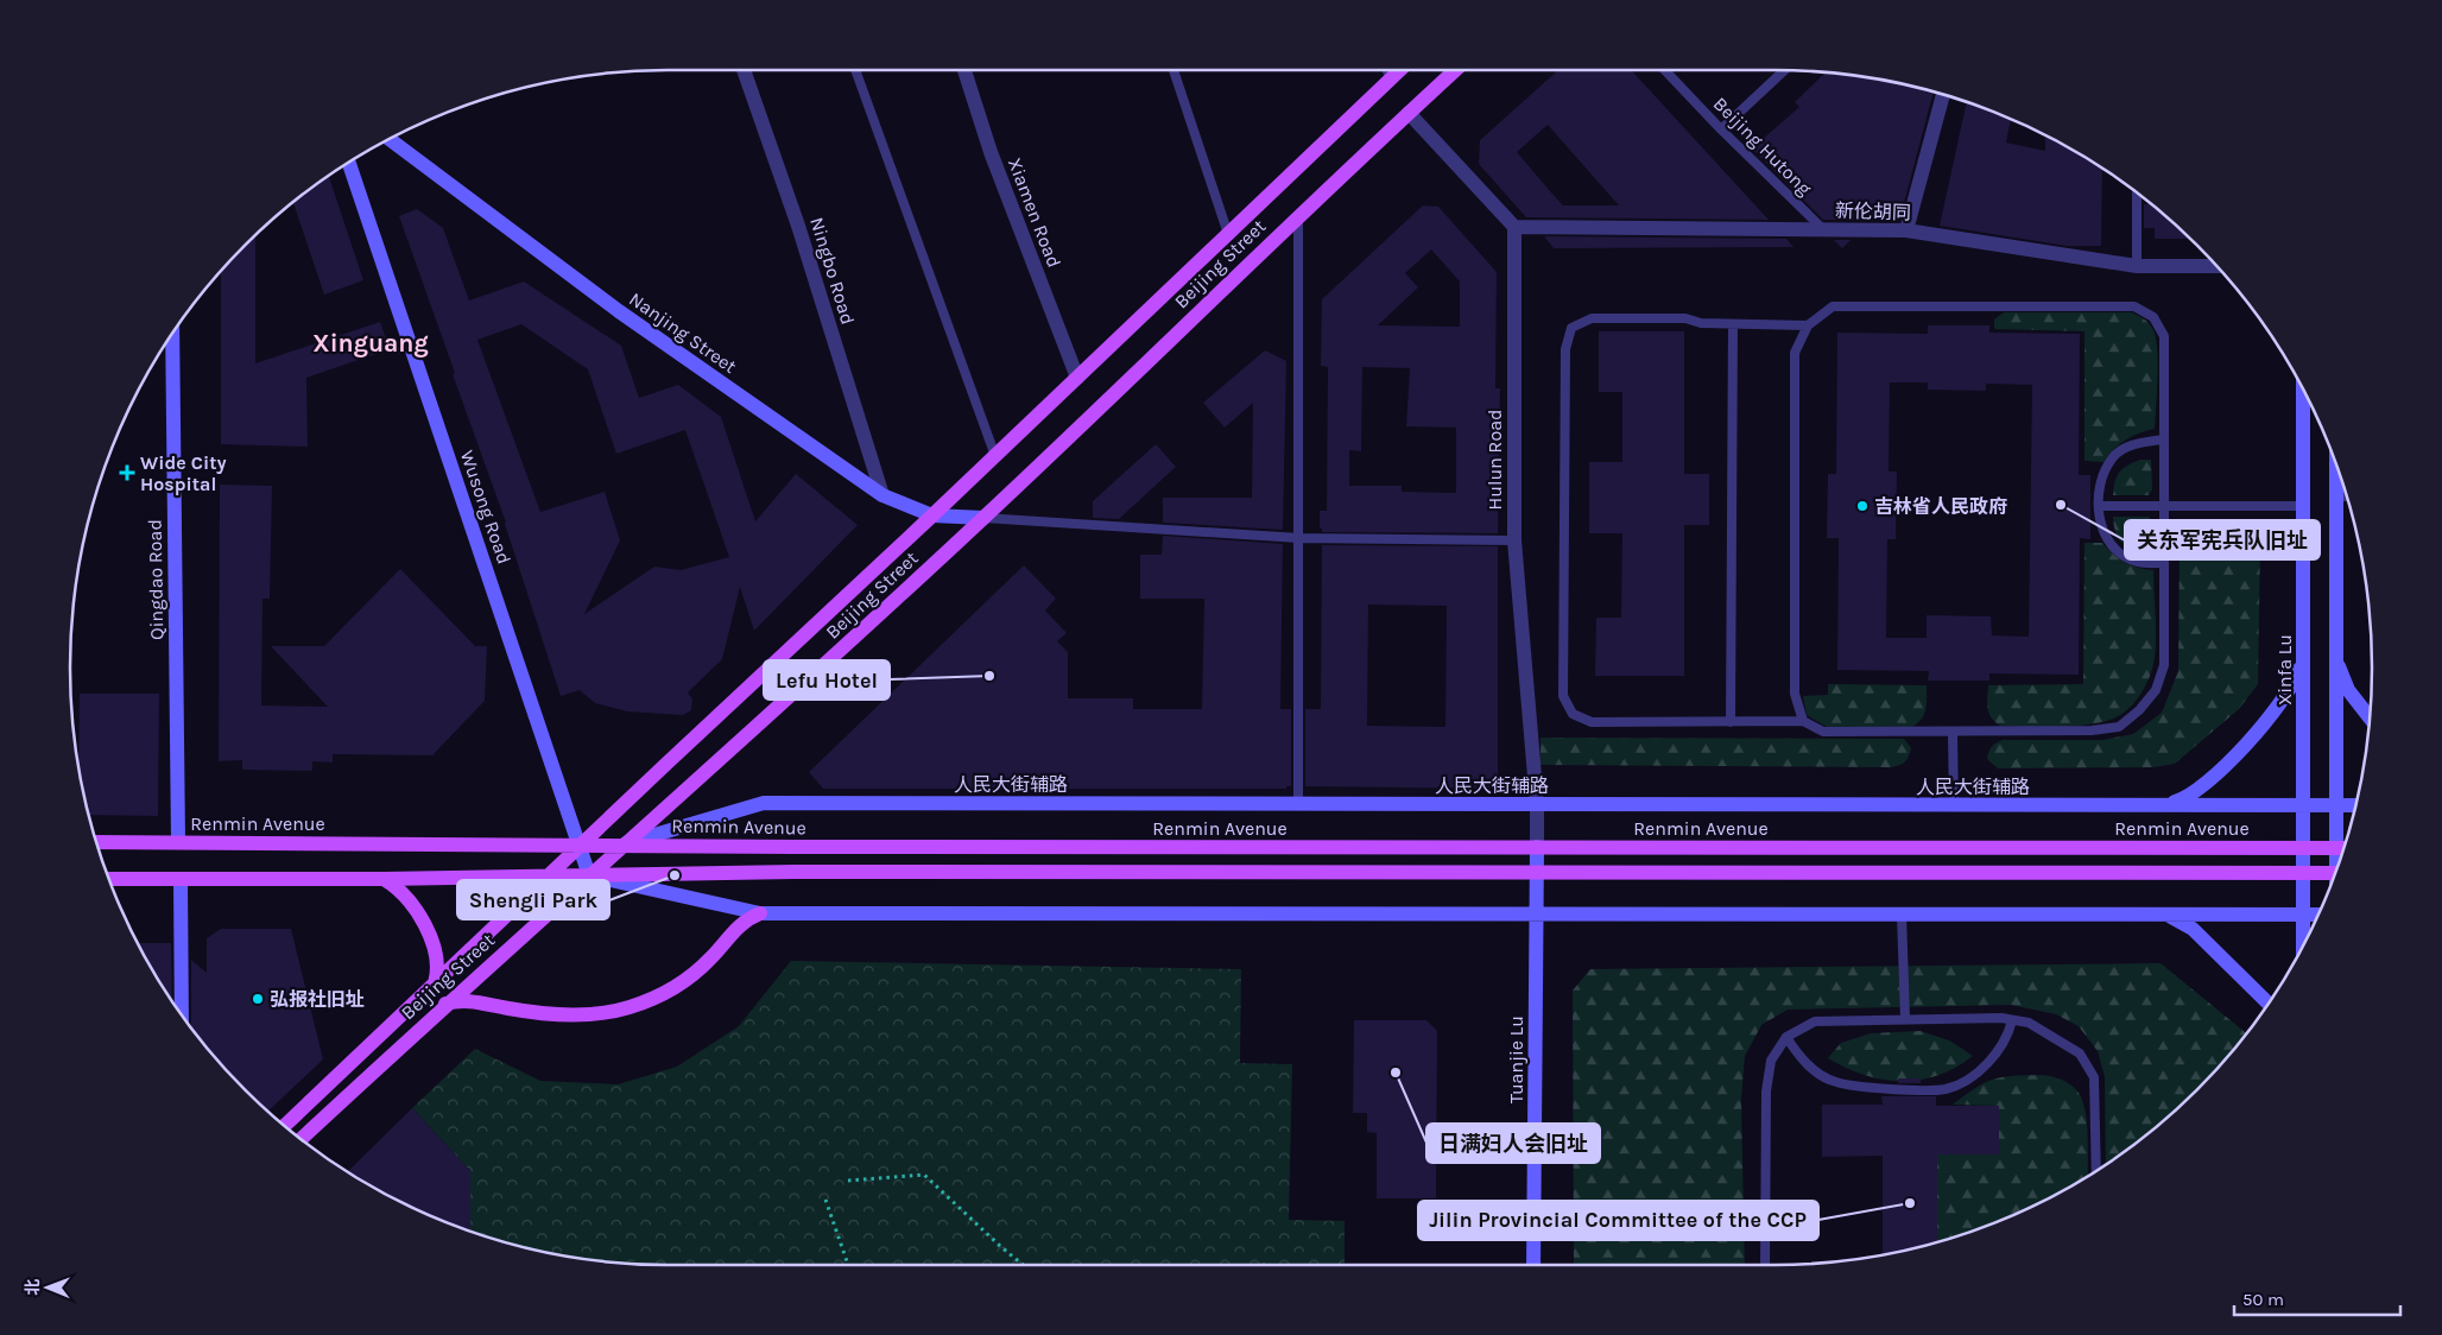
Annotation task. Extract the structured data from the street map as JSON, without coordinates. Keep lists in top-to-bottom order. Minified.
{"streets":{"main road":["Beijing Street","Nanjing Street","Wusong Road","Qingdao Road","Xinfa Lu","人民大街辅路","Renmin Avenue","Tuanjie Lu"],"street":["新伦胡同","Xiamen Road","Ningbo Road","Hulun Road"],"lane":["Beijing Hutong"]},"crossings":[["Beijing Hutong","新伦胡同"],["新伦胡同","Hulun Road"],["Xiamen Road","Beijing Street"],["Beijing Street","Nanjing Street"],["Beijing Street","Wusong Road"],["Beijing Street","人民大街辅路"],["Beijing Street","Renmin Avenue"],["Ningbo Road","Nanjing Street"],["Hulun Road","人民大街辅路"],["Hulun Road","Renmin Avenue"],["Hulun Road","Tuanjie Lu"],["Wusong Road","Renmin Avenue"],["Qingdao Road","Renmin Avenue"],["Xinfa Lu","人民大街辅路"],["Xinfa Lu","Renmin Avenue"],["人民大街辅路","Renmin Avenue"],["Renmin Avenue","Tuanjie Lu"]],"districts":["Xinguang"],"places":{"health":["Wide City Hospital"],"other":["关东军宪兵队旧址","吉林省人民政府","Lefu Hotel","Shengli Park","弘报社旧址","日满妇人会旧址","Jilin Provincial Committee of the CCP"]},"scale_bar":"50 m","north":"left"}
